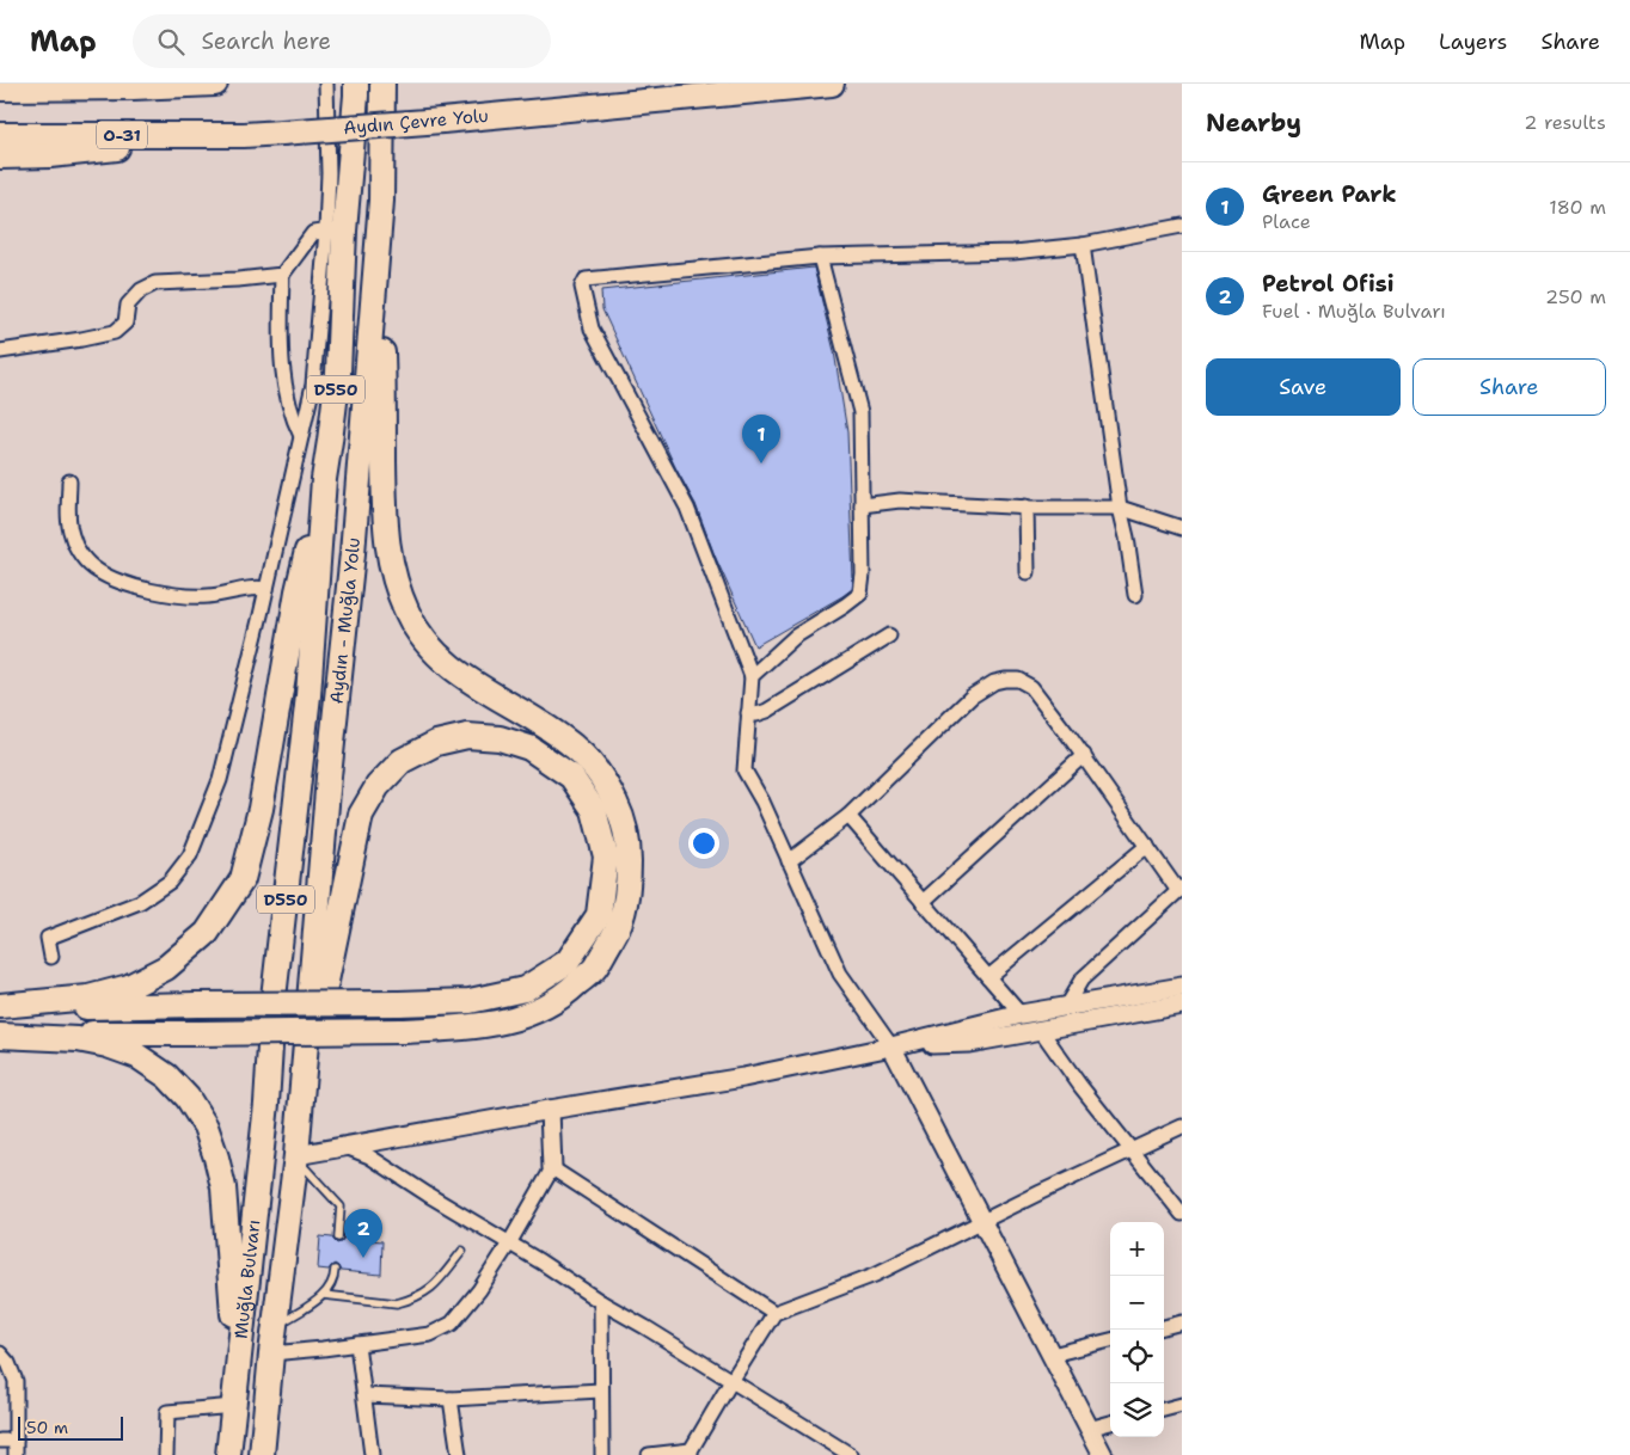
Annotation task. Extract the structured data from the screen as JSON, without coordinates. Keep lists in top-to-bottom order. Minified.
{"streets":{"highway":["Aydın Çevre Yolu","O-31","D550","Aydın - Muğla Yolu","Muğla Bulvarı"]},"crossings":[["Aydın - Muğla Yolu","Muğla Bulvarı"]],"scale_bar":"50 m","page":{"header":"Map","search":"Search here","nav":["Map","Layers","Share"],"heading":["Nearby","2 results"],"list":[{"mark":"1","name":"Green Park","note":"Place","value":"180 m"},{"mark":"2","name":"Petrol Ofisi","note":"Fuel · Muğla Bulvarı","value":"250 m"}],"buttons":["Save","Share"],"pins":["1","2"],"map_buttons":["+","−"],"scale":"50 m"}}
